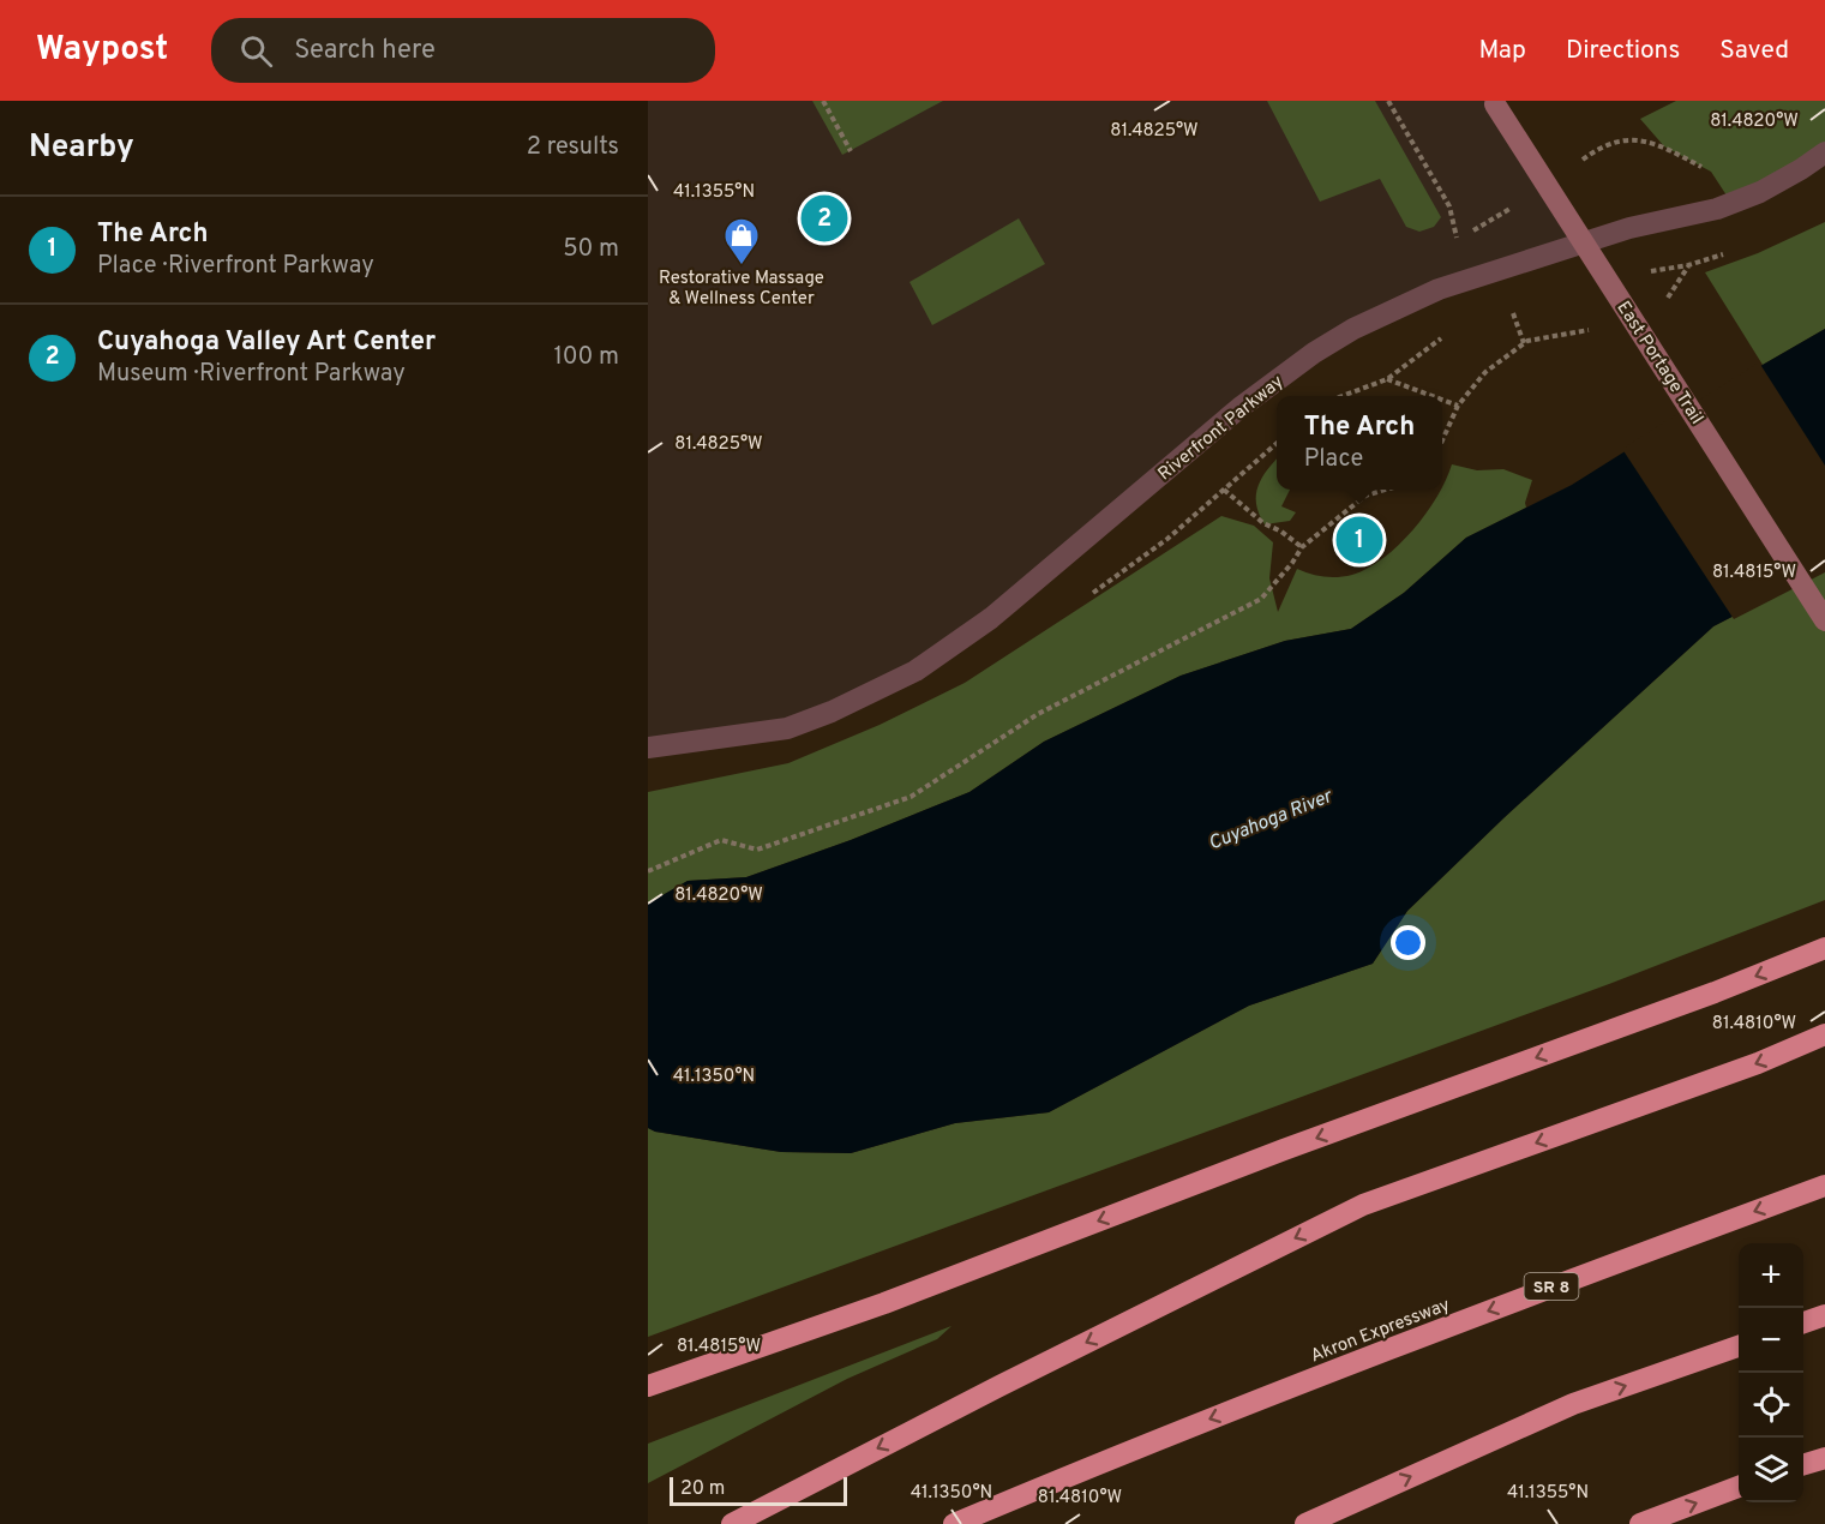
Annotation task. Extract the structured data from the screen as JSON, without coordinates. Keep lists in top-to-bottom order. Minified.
{"streets":{"highway":["SR 8","Akron Expressway"],"main road":["East Portage Trail"],"street":["Riverfront Parkway"]},"water":["Cuyahoga River"],"places":{"shop":["Restorative Massage & Wellness Center"]},"scale_bar":"20 m","page":{"header":"Waypost","search":"Search here","nav":["Map","Directions","Saved"],"heading":["Nearby","2 results"],"pins":["2","1"],"list":[{"mark":"1","name":"The Arch","note":"Place · Riverfront Parkway","value":"50 m"},{"mark":"2","name":"Cuyahoga Valley Art Center","note":"Museum · Riverfront Parkway","value":"100 m"}],"popup":["The Arch","Place"],"map_buttons":["+","−"],"scale":"20 m"},"coordinates":["81.4820°W","81.4825°W","41.1355°N","81.4815°W","81.4810°W","41.1350°N"]}
